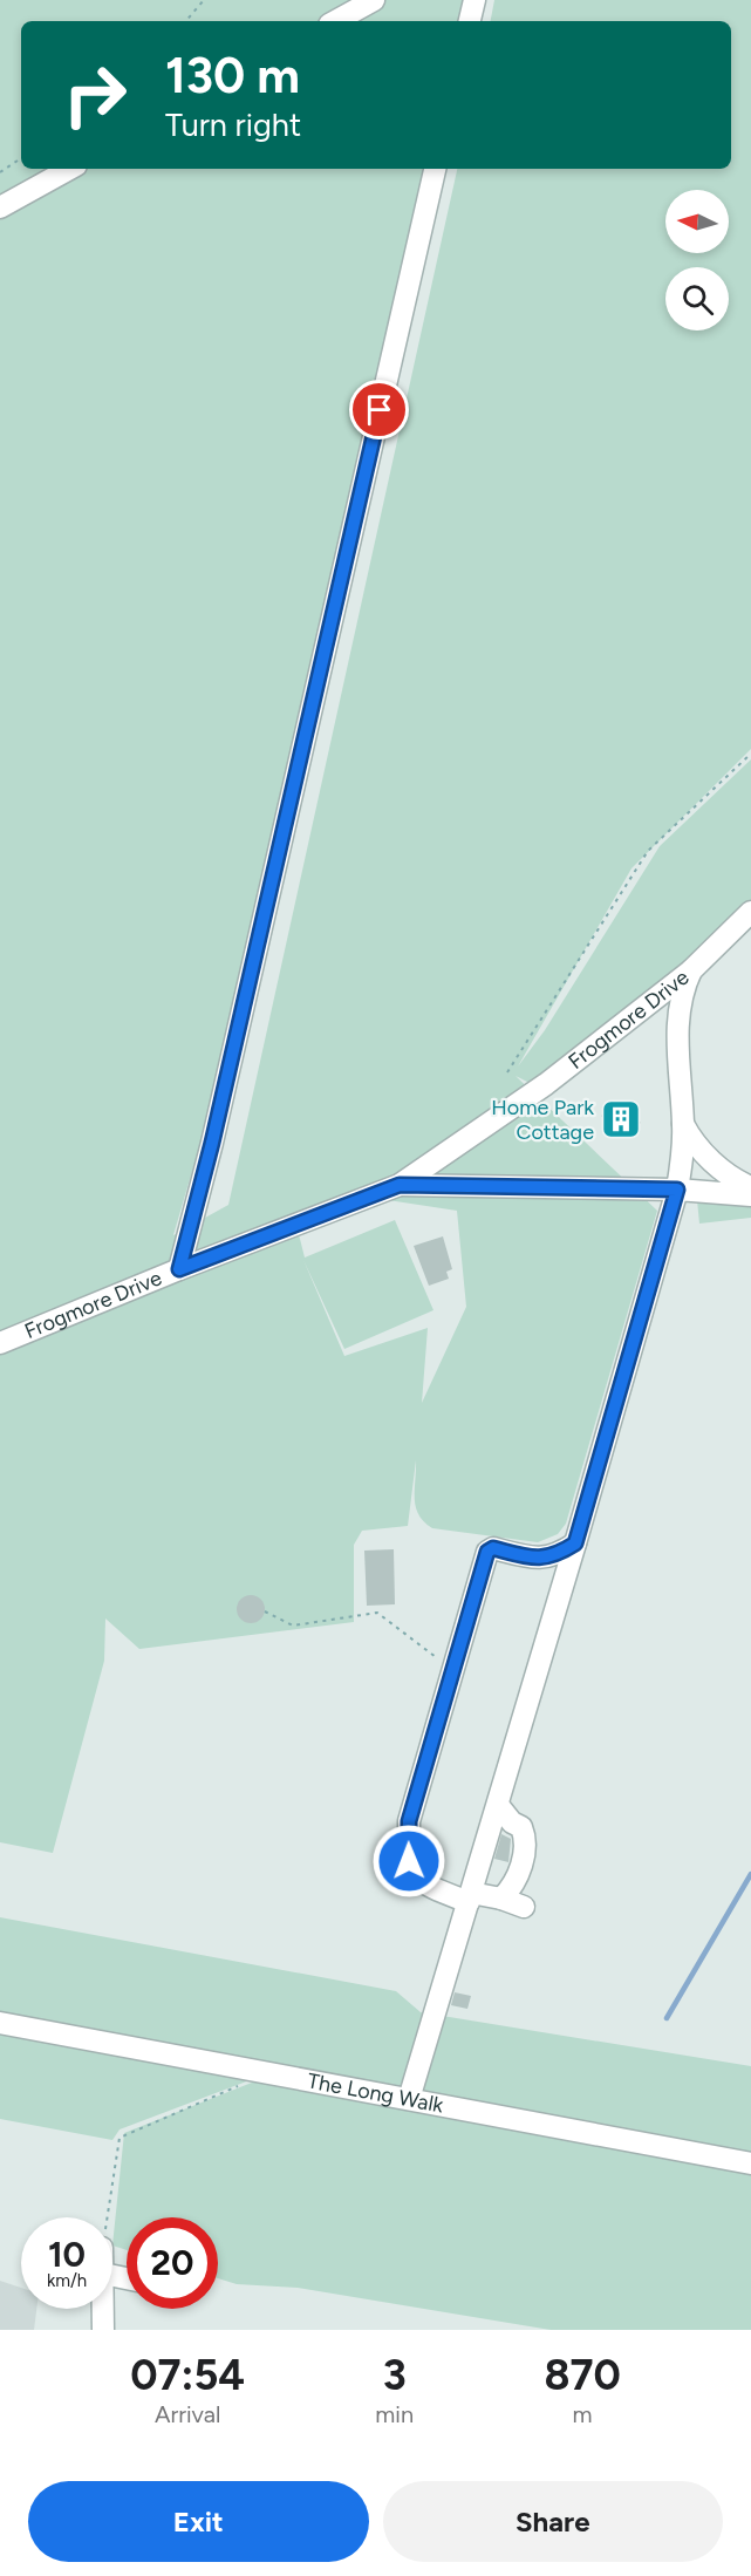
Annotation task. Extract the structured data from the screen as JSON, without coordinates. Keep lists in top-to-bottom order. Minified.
{"streets":{"street":["Frogmore Drive","The Long Walk"]},"places":{"building":["Home Park Cottage"]},"north":"left","page":{"turn":["130 m","Turn right"],"speed":"10 km/h","limit":"20","eta":["07:54","Arrival","3","min","870","m"],"buttons":["Exit","Share"]}}
